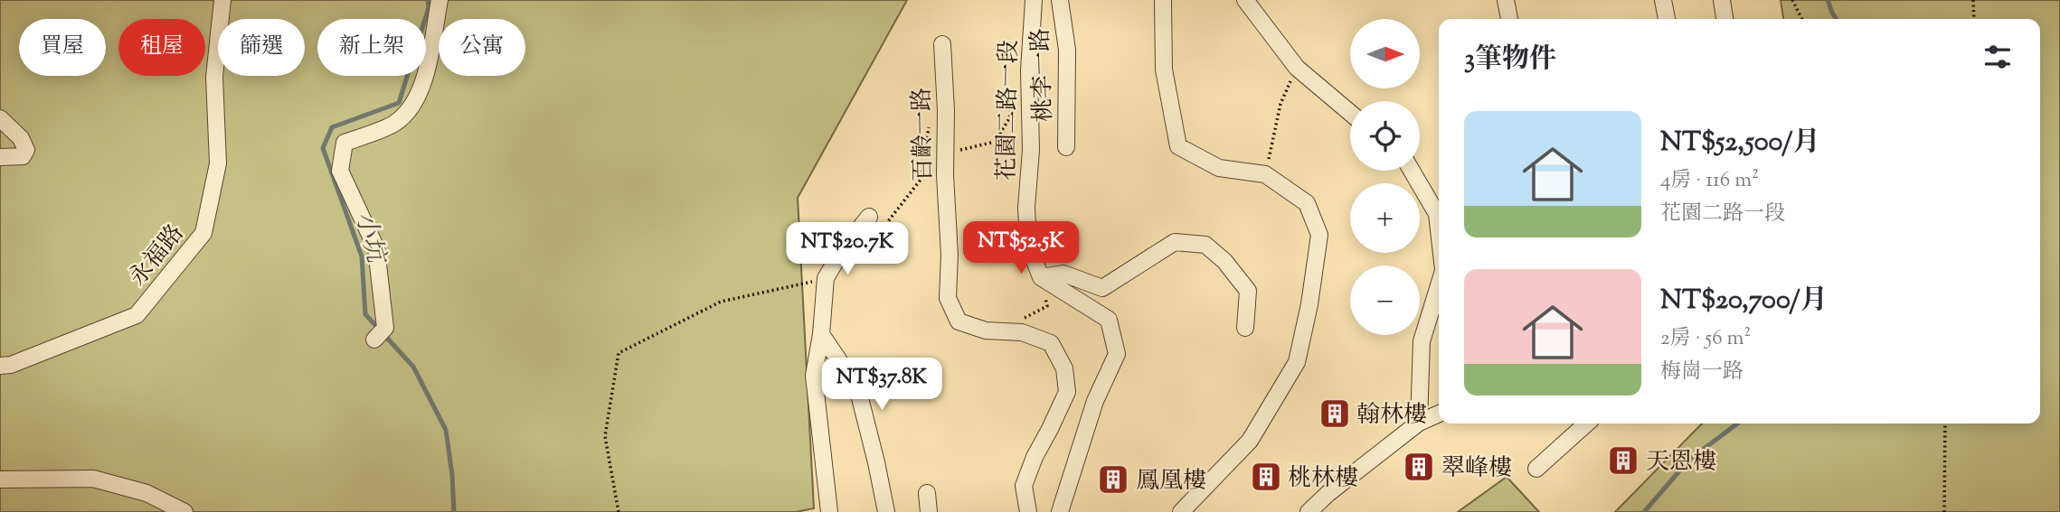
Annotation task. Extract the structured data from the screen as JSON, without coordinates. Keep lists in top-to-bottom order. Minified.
{"streets":{"street":["桃李一路","花園二路一段","百齡一路","永福路"]},"water":["小坑"],"places":{"building":["翰林樓","天恩樓","翠峰樓","桃林樓","鳳凰樓"]},"north":"right","page":{"map_buttons":["+","−"],"chip":["買屋","租屋","篩選","新上架","公寓"],"heading":"3筆物件","list":[{"name":"NT$52,500/月","note":"4房 · 116 m² · 花園二路一段"},{"name":"NT$20,700/月","note":"2房 · 56 m² · 梅崗一路"}],"price":["NT$52.5K","NT$20.7K","NT$37.8K"]}}
